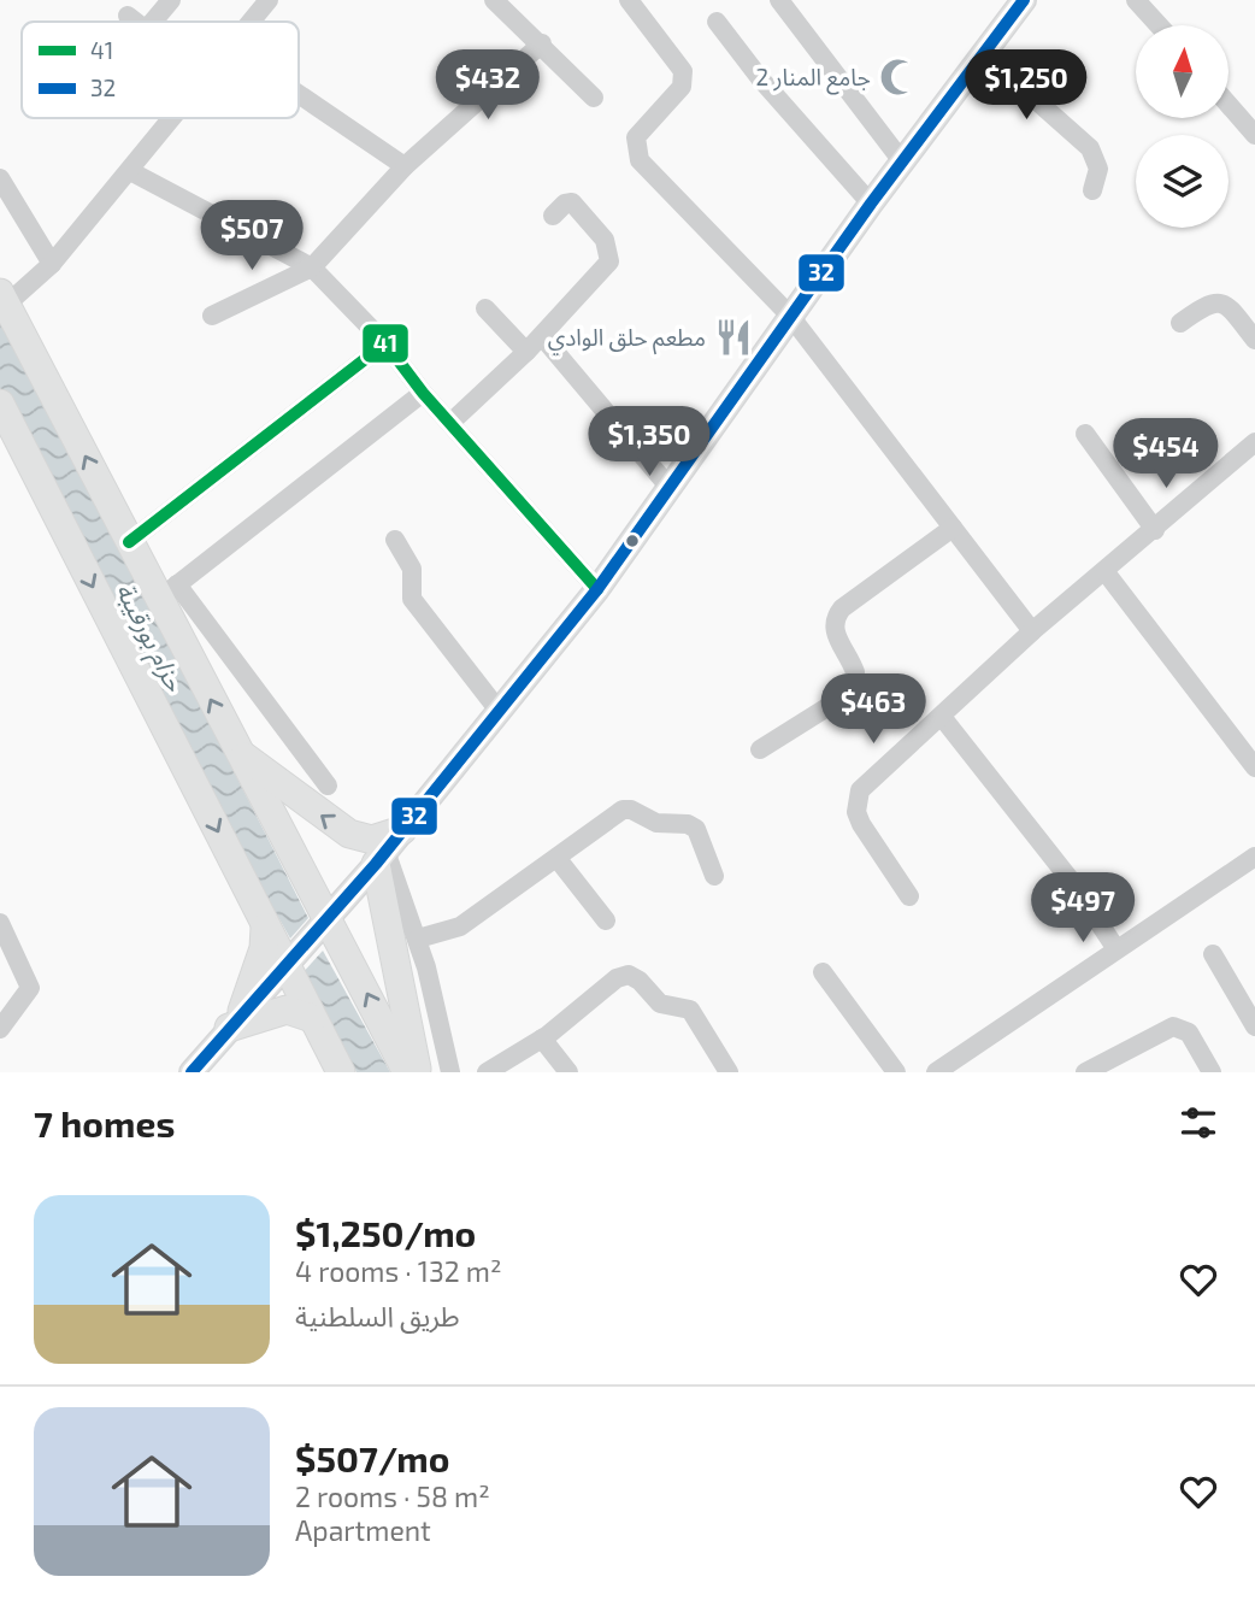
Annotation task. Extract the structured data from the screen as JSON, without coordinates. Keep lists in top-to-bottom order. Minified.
{"water":["حزام بورقيبة"],"places":{"mosque":["جامع المنار 2"],"restaurant":["مطعم حلق الوادي"]},"lines":["transit line 32","transit line 41"],"legend":["41","32"],"north":"top","page":{"price":["$432","$1,250","$507","$1,350","$454","$463","$497"],"heading":"7 homes","list":[{"name":"$1,250/mo","note":"4 rooms · 132 m² · طريق السلطنية"},{"name":"$507/mo","note":"2 rooms · 58 m² · Apartment"}]}}
